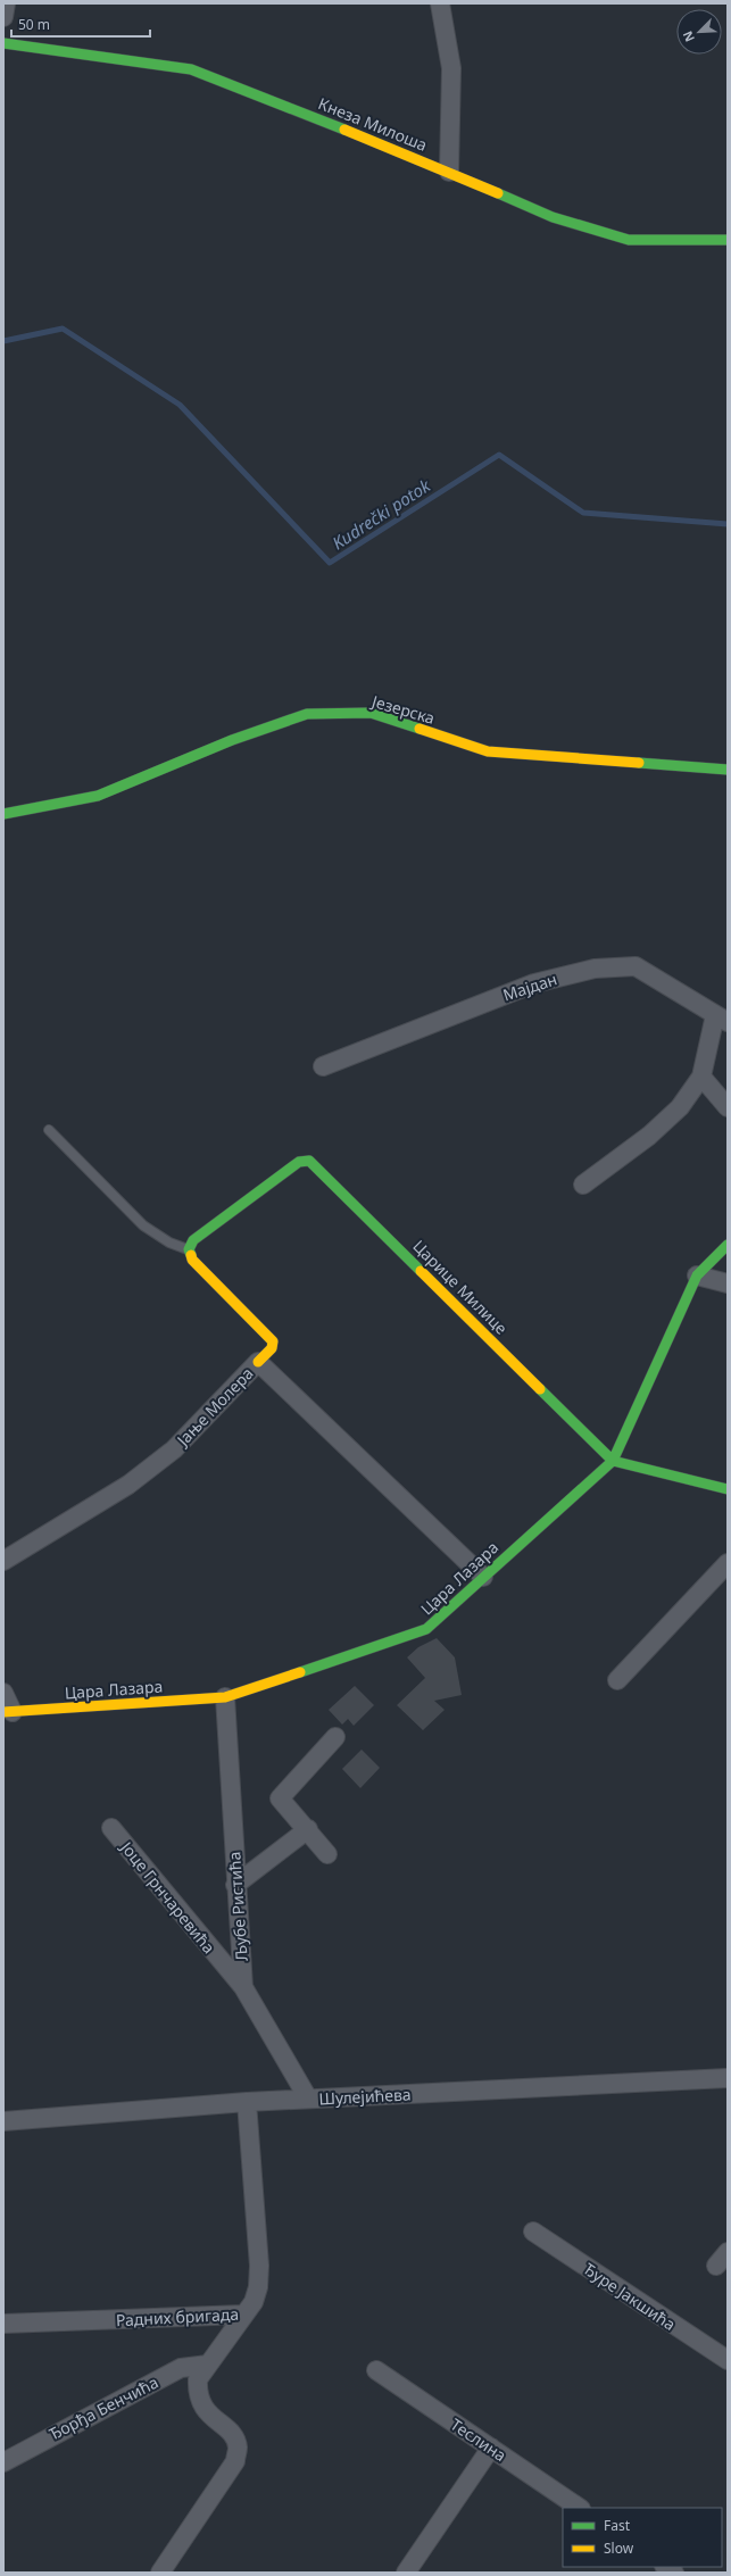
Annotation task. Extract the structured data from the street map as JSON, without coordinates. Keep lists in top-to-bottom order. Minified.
{"streets":{"street":["Кнеза Милоша","Језерска","Мајдан","Царице Милице","Јање Молера","Цара Лазара","Јоце Грнчаревића","Љубе Ристића","Шулејићева","Ђуре Јакшића","Радних бригада","Ђорђа Бенчића","Теслина"]},"crossings":[["Царице Милице","Цара Лазара"],["Јање Молера","Цара Лазара"],["Цара Лазара","Љубе Ристића"],["Јоце Грнчаревића","Љубе Ристића"],["Љубе Ристића","Шулејићева"],["Шулејићева","Радних бригада"]],"water":["Kudrečki potok"],"legend":["Fast","Slow"],"scale_bar":"50 m","north":"bottom left"}
